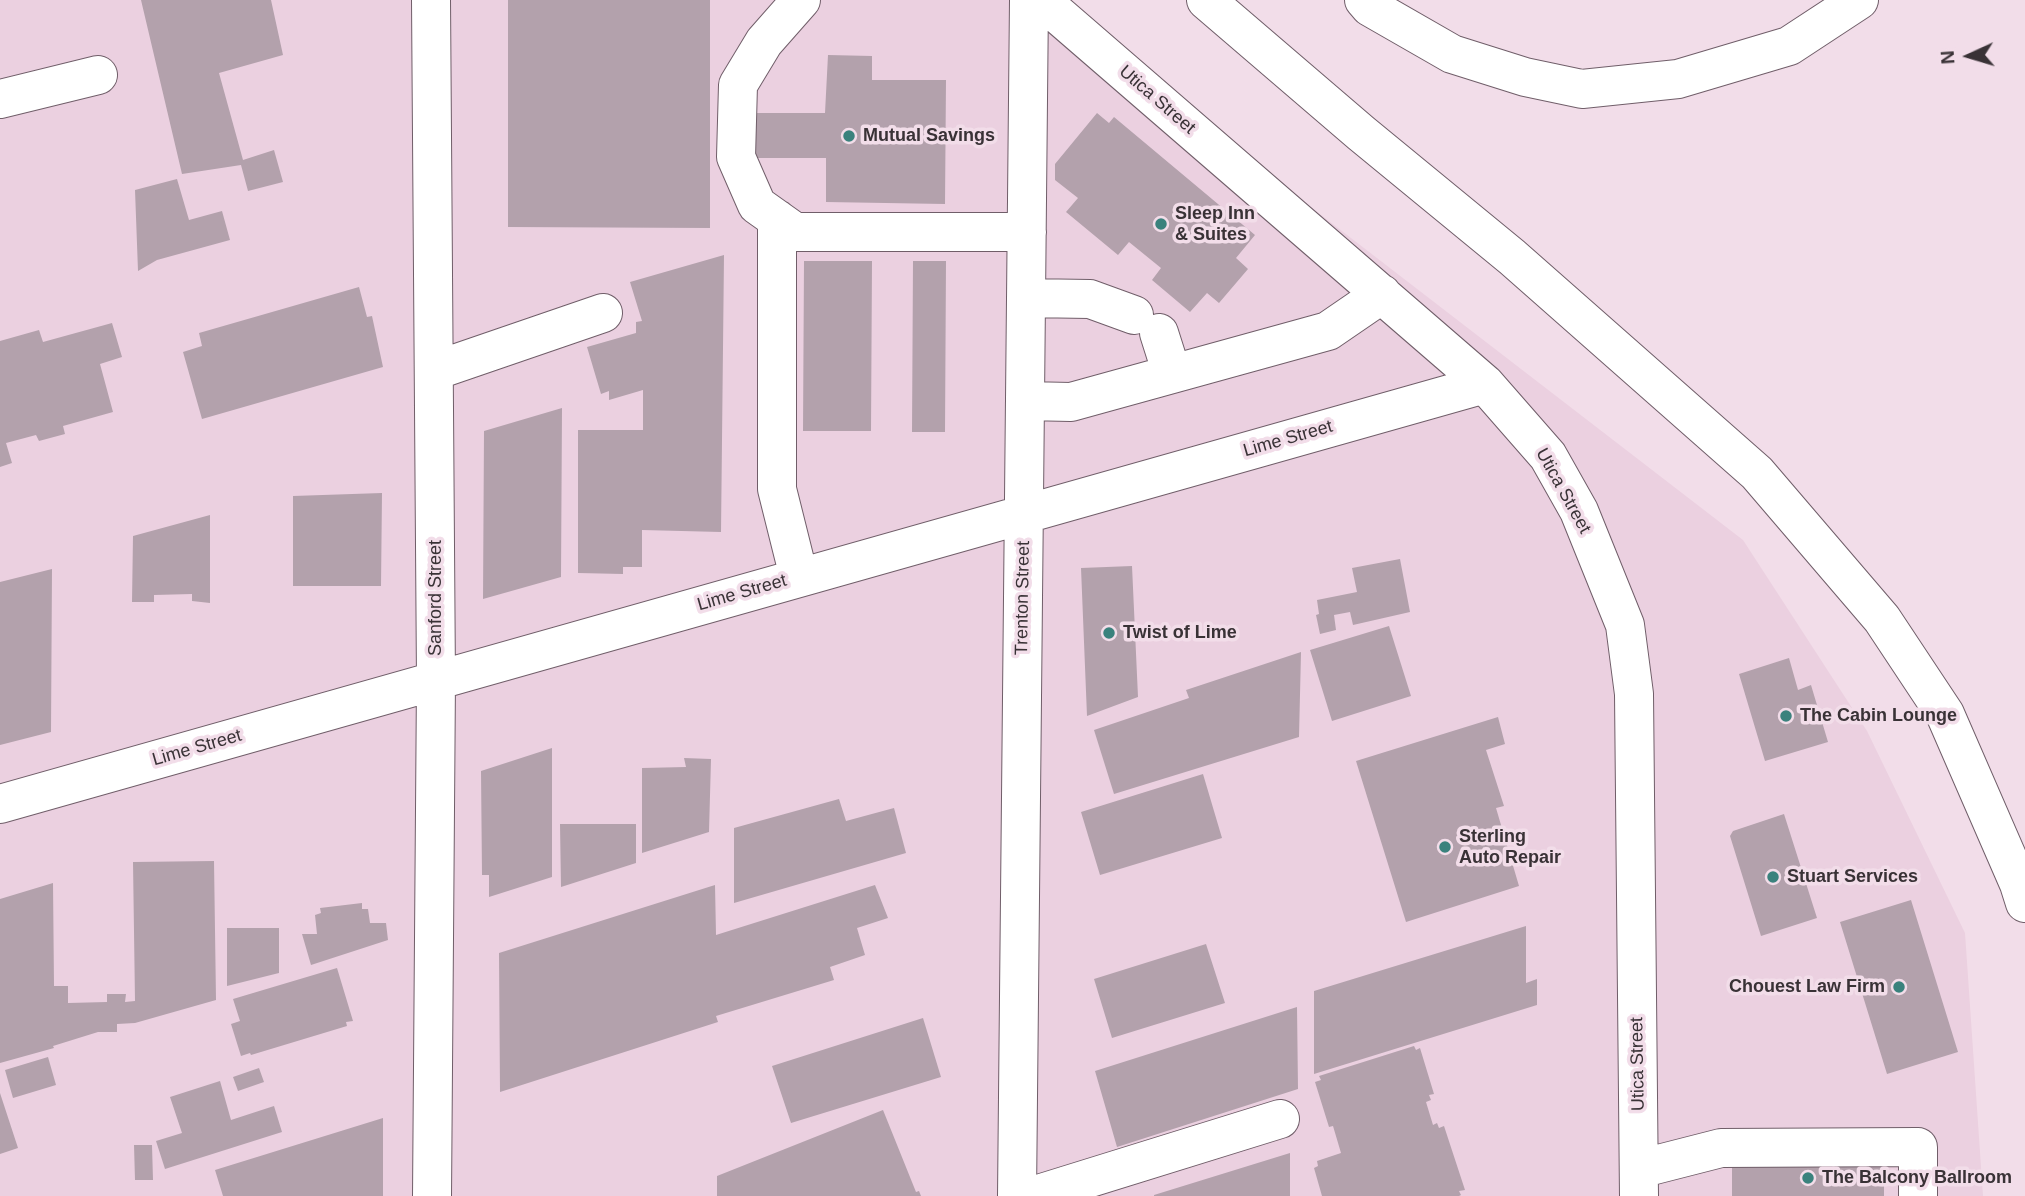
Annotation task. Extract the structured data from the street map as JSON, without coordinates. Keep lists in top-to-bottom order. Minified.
{"streets":{"main road":["Utica Street","Lime Street","Sanford Street","Trenton Street"]},"crossings":[["Utica Street","Lime Street"],["Lime Street","Sanford Street"],["Lime Street","Trenton Street"]],"places":["Mutual Savings","Sleep Inn & Suites","Twist of Lime","The Cabin Lounge","Sterling Auto Repair","Stuart Services","Chouest Law Firm","The Balcony Ballroom"],"north":"left"}
